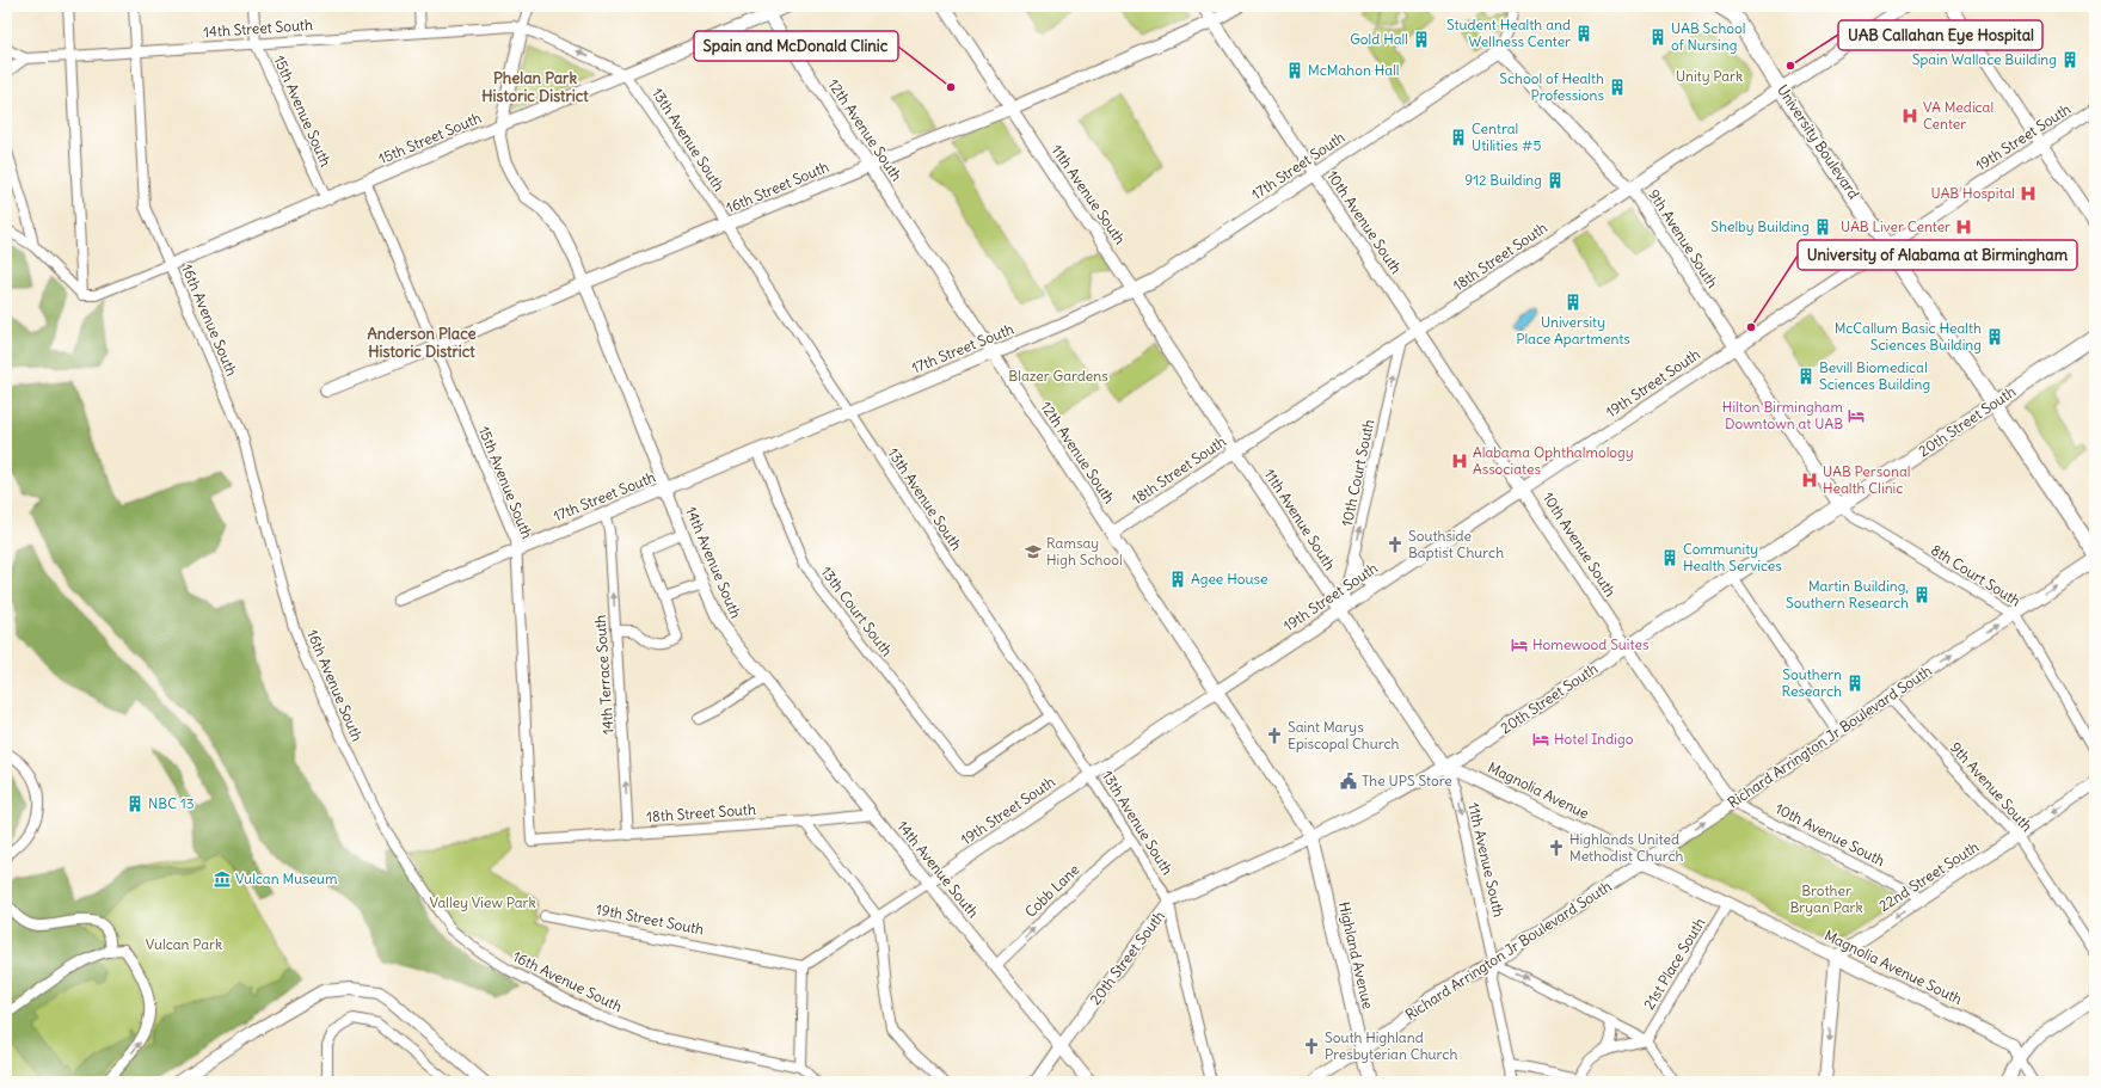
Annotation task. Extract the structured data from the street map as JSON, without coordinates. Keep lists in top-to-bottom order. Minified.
{"streets":{"main road":["University Boulevard","20th Street South","Richard Arrington Jr Boulevard South"],"street":["14th Street South","15th Avenue South","12th Avenue South","19th Street South","15th Street South","13th Avenue South","17th Street South","16th Street South","11th Avenue South","10th Avenue South","9th Avenue South","18th Street South","16th Avenue South","10th Court South","14th Avenue South","8th Court South","13th Court South","14th Terrace South","Magnolia Avenue","22nd Street South","Cobb Lane","Highland Avenue","21st Place South","Magnolia Avenue South"]},"crossings":[["14th Street South","15th Avenue South"],["14th Street South","13th Avenue South"],["14th Street South","16th Avenue South"],["14th Street South","14th Avenue South"],["15th Avenue South","15th Street South"],["15th Avenue South","17th Street South"],["15th Avenue South","16th Street South"],["15th Avenue South","18th Street South"],["12th Avenue South","19th Street South"],["12th Avenue South","15th Street South"],["12th Avenue South","17th Street South"],["12th Avenue South","16th Street South"],["12th Avenue South","18th Street South"],["12th Avenue South","20th Street South"],["12th Avenue South","Highland Avenue"],["19th Street South","13th Avenue South"],["19th Street South","University Boulevard"],["19th Street South","11th Avenue South"],["19th Street South","10th Avenue South"],["19th Street South","9th Avenue South"],["19th Street South","10th Court South"],["19th Street South","14th Avenue South"],["15th Street South","13th Avenue South"],["15th Street South","16th Avenue South"],["15th Street South","14th Avenue South"],["13th Avenue South","17th Street South"],["13th Avenue South","16th Street South"],["13th Avenue South","20th Street South"],["13th Avenue South","14th Avenue South"],["13th Avenue South","13th Court South"],["13th Avenue South","Cobb Lane"],["University Boulevard","18th Street South"],["University Boulevard","20th Street South"],["17th Street South","11th Avenue South"],["17th Street South","10th Avenue South"],["17th Street South","9th Avenue South"],["17th Street South","14th Avenue South"],["17th Street South","13th Court South"],["17th Street South","14th Terrace South"],["16th Street South","11th Avenue South"],["16th Street South","10th Avenue South"],["16th Street South","14th Avenue South"],["11th Avenue South","18th Street South"],["11th Avenue South","20th Street South"],["11th Avenue South","10th Court South"],["11th Avenue South","Richard Arrington Jr Boulevard South"],["11th Avenue South","Magnolia Avenue"],["10th Avenue South","18th Street South"],["10th Avenue South","20th Street South"],["10th Avenue South","Richard Arrington Jr Boulevard South"],["10th Avenue South","22nd Street South"],["9th Avenue South","18th Street South"],["9th Avenue South","20th Street South"],["9th Avenue South","8th Court South"],["9th Avenue South","Richard Arrington Jr Boulevard South"],["9th Avenue South","22nd Street South"],["18th Street South","10th Court South"],["18th Street South","14th Avenue South"],["18th Street South","14th Terrace South"],["20th Street South","14th Avenue South"],["20th Street South","8th Court South"],["20th Street South","Magnolia Avenue"],["20th Street South","Highland Avenue"],["14th Avenue South","Cobb Lane"],["8th Court South","Richard Arrington Jr Boulevard South"],["Richard Arrington Jr Boulevard South","Magnolia Avenue"],["Richard Arrington Jr Boulevard South","Highland Avenue"],["Richard Arrington Jr Boulevard South","Magnolia Avenue South"],["Magnolia Avenue","Magnolia Avenue South"],["22nd Street South","Magnolia Avenue South"],["21st Place South","Magnolia Avenue South"]],"one_way":["10th Court South","14th Terrace South","Richard Arrington Jr Boulevard South","22nd Street South","Cobb Lane"],"districts":["Phelan Park Historic District","Anderson Place Historic District"],"parks":["Unity Park","Blazer Gardens","Brother Bryan Park","Valley View Park","Vulcan Park"],"places":{"building":["Student Health and Wellness Center","UAB School of Nursing","Gold Hall","Spain Wallace Building","McMahon Hall","School of Health Professions","Central Utilities #5","912 Building","Shelby Building","University Place Apartments","McCallum Basic Health Sciences Building","Bevill Biomedical Sciences Building","Community Health Services","Agee House","Martin Building, Southern Research","Southern Research","NBC 13"],"other":["UAB Callahan Eye Hospital","Spain and McDonald Clinic","University of Alabama at Birmingham"],"hospital":["VA Medical Center","UAB Hospital","UAB Liver Center","Alabama Ophthalmology Associates","UAB Personal Health Clinic"],"hotel":["Hilton Birmingham Downtown at UAB","Homewood Suites","Hotel Indigo"],"church":["Southside Baptist Church","Saint Marys Episcopal Church","Highlands United Methodist Church","South Highland Presbyterian Church"],"school or university":["Ramsay High School"],"public building":["The UPS Store"],"museum":["Vulcan Museum"]}}
